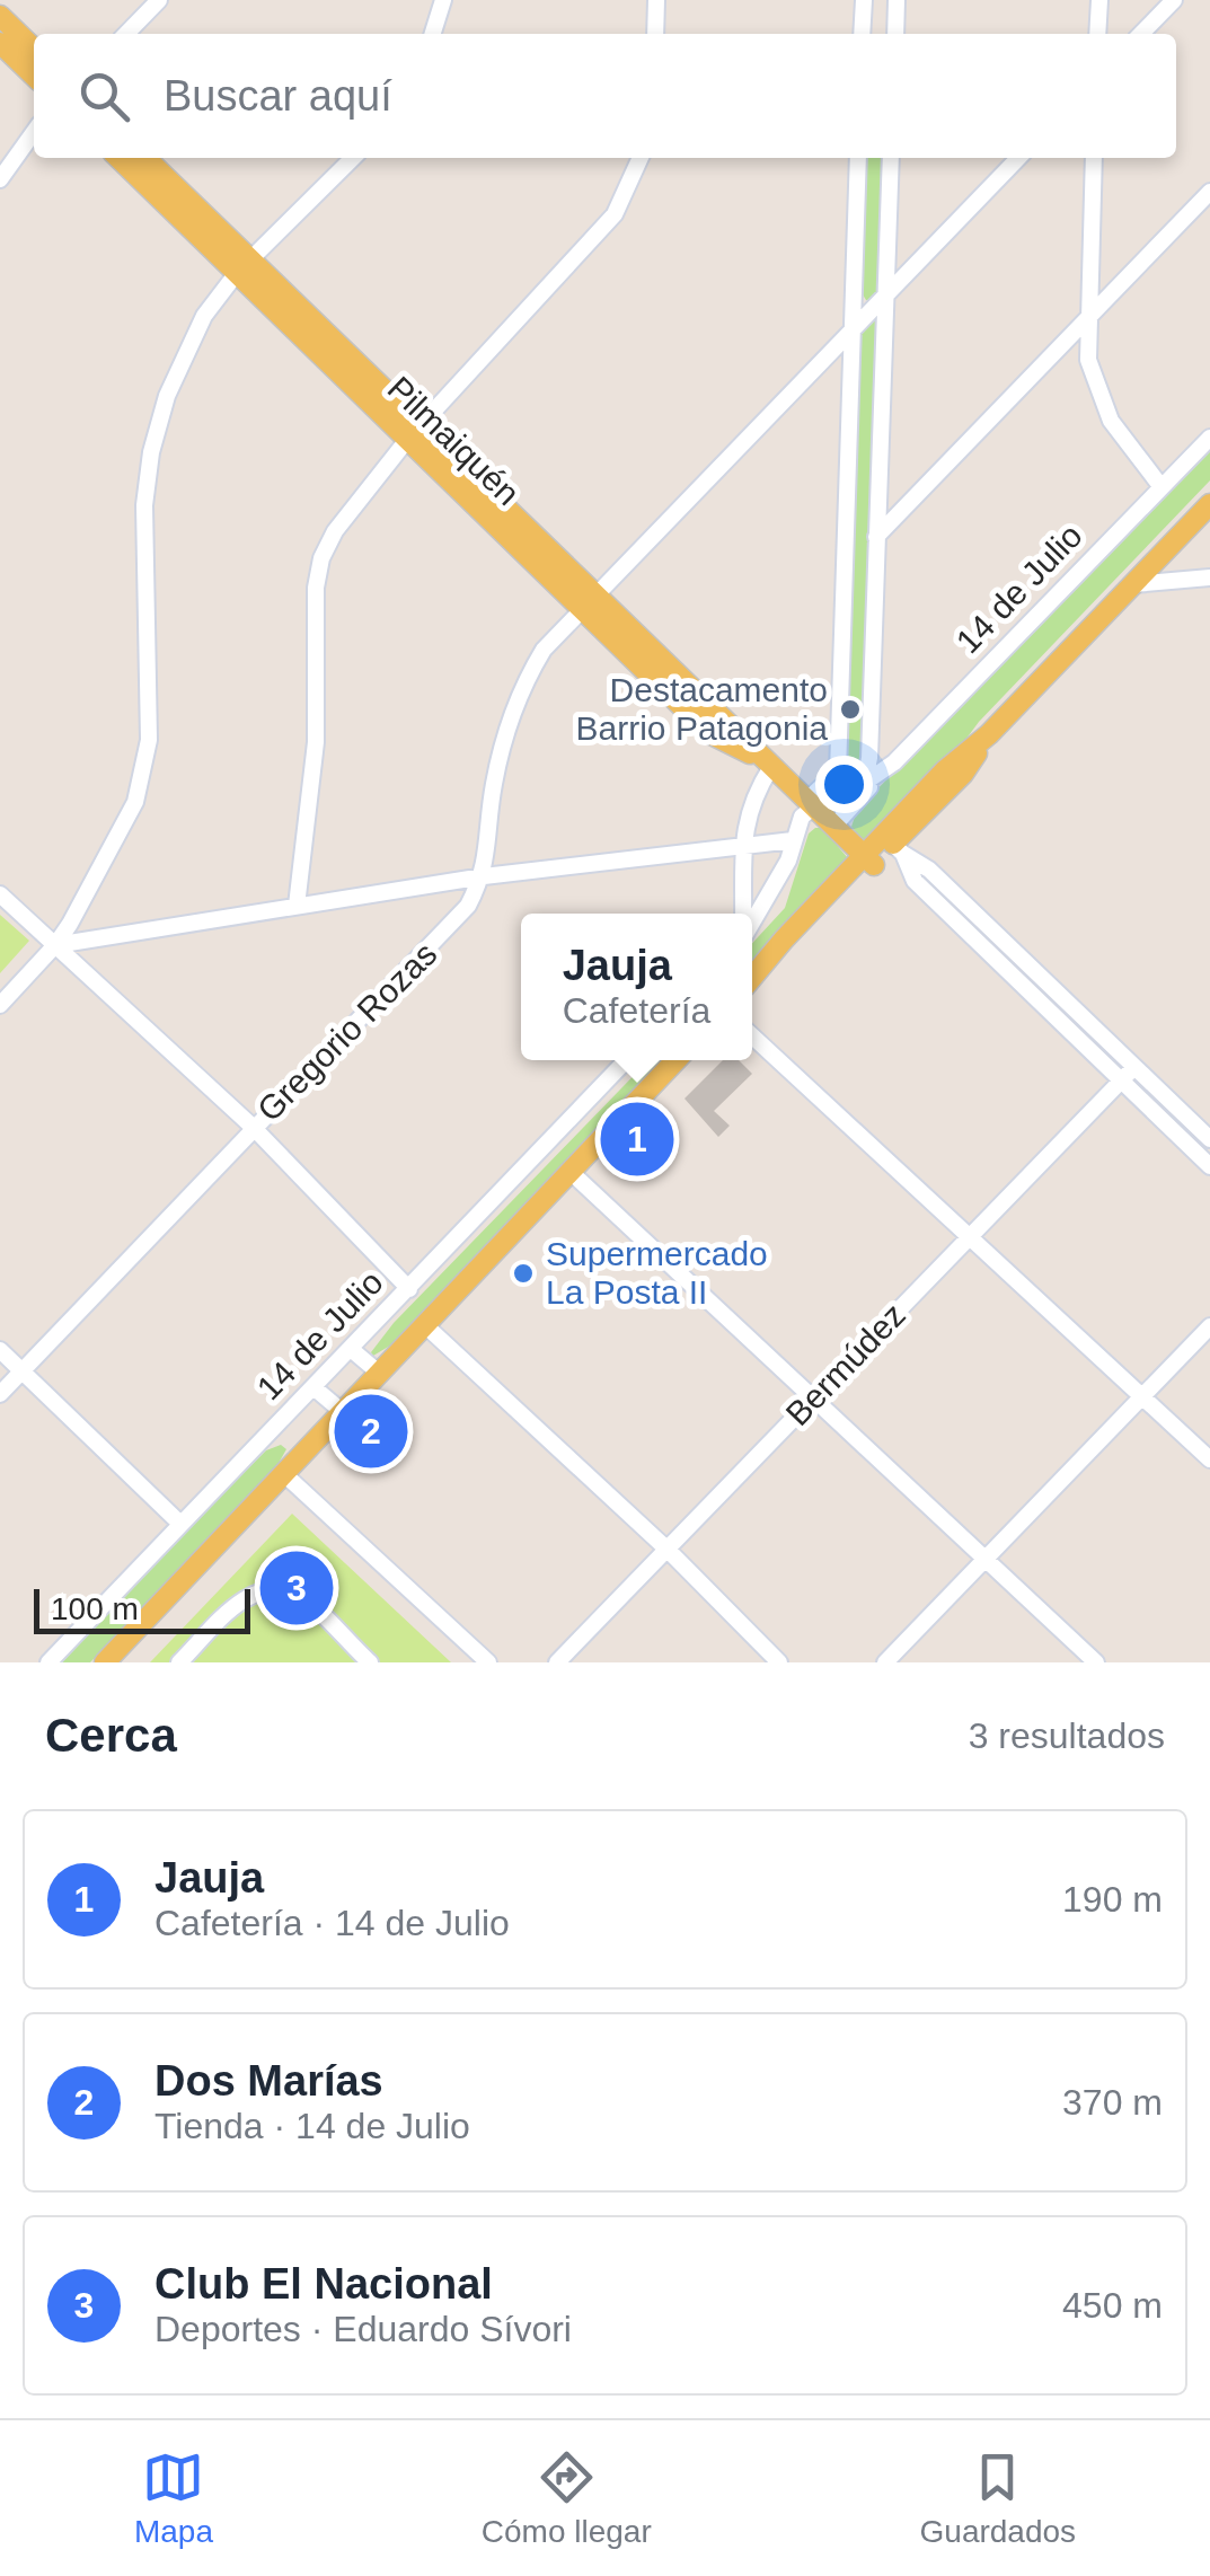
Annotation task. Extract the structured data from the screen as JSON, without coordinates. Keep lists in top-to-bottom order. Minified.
{"streets":{"main road":["Pilmaiquén","14 de Julio"],"street":["Gregorio Rozas","Bermúdez"]},"crossings":[["Pilmaiquén","14 de Julio"],["Pilmaiquén","Gregorio Rozas"]],"places":["Destacamento Barrio Patagonia","Supermercado La Posta II"],"scale_bar":"100 m","page":{"search":"Buscar aquí","popup":["Jauja","Cafetería"],"pins":["1","2","3"],"scale":"100 m","heading":["Cerca","3 resultados"],"list":[{"mark":"1","name":"Jauja","note":"Cafetería · 14 de Julio","value":"190 m"},{"mark":"2","name":"Dos Marías","note":"Tienda · 14 de Julio","value":"370 m"},{"mark":"3","name":"Club El Nacional","note":"Deportes · Eduardo Sívori","value":"450 m"}],"nav":["Mapa","Cómo llegar","Guardados"]}}
